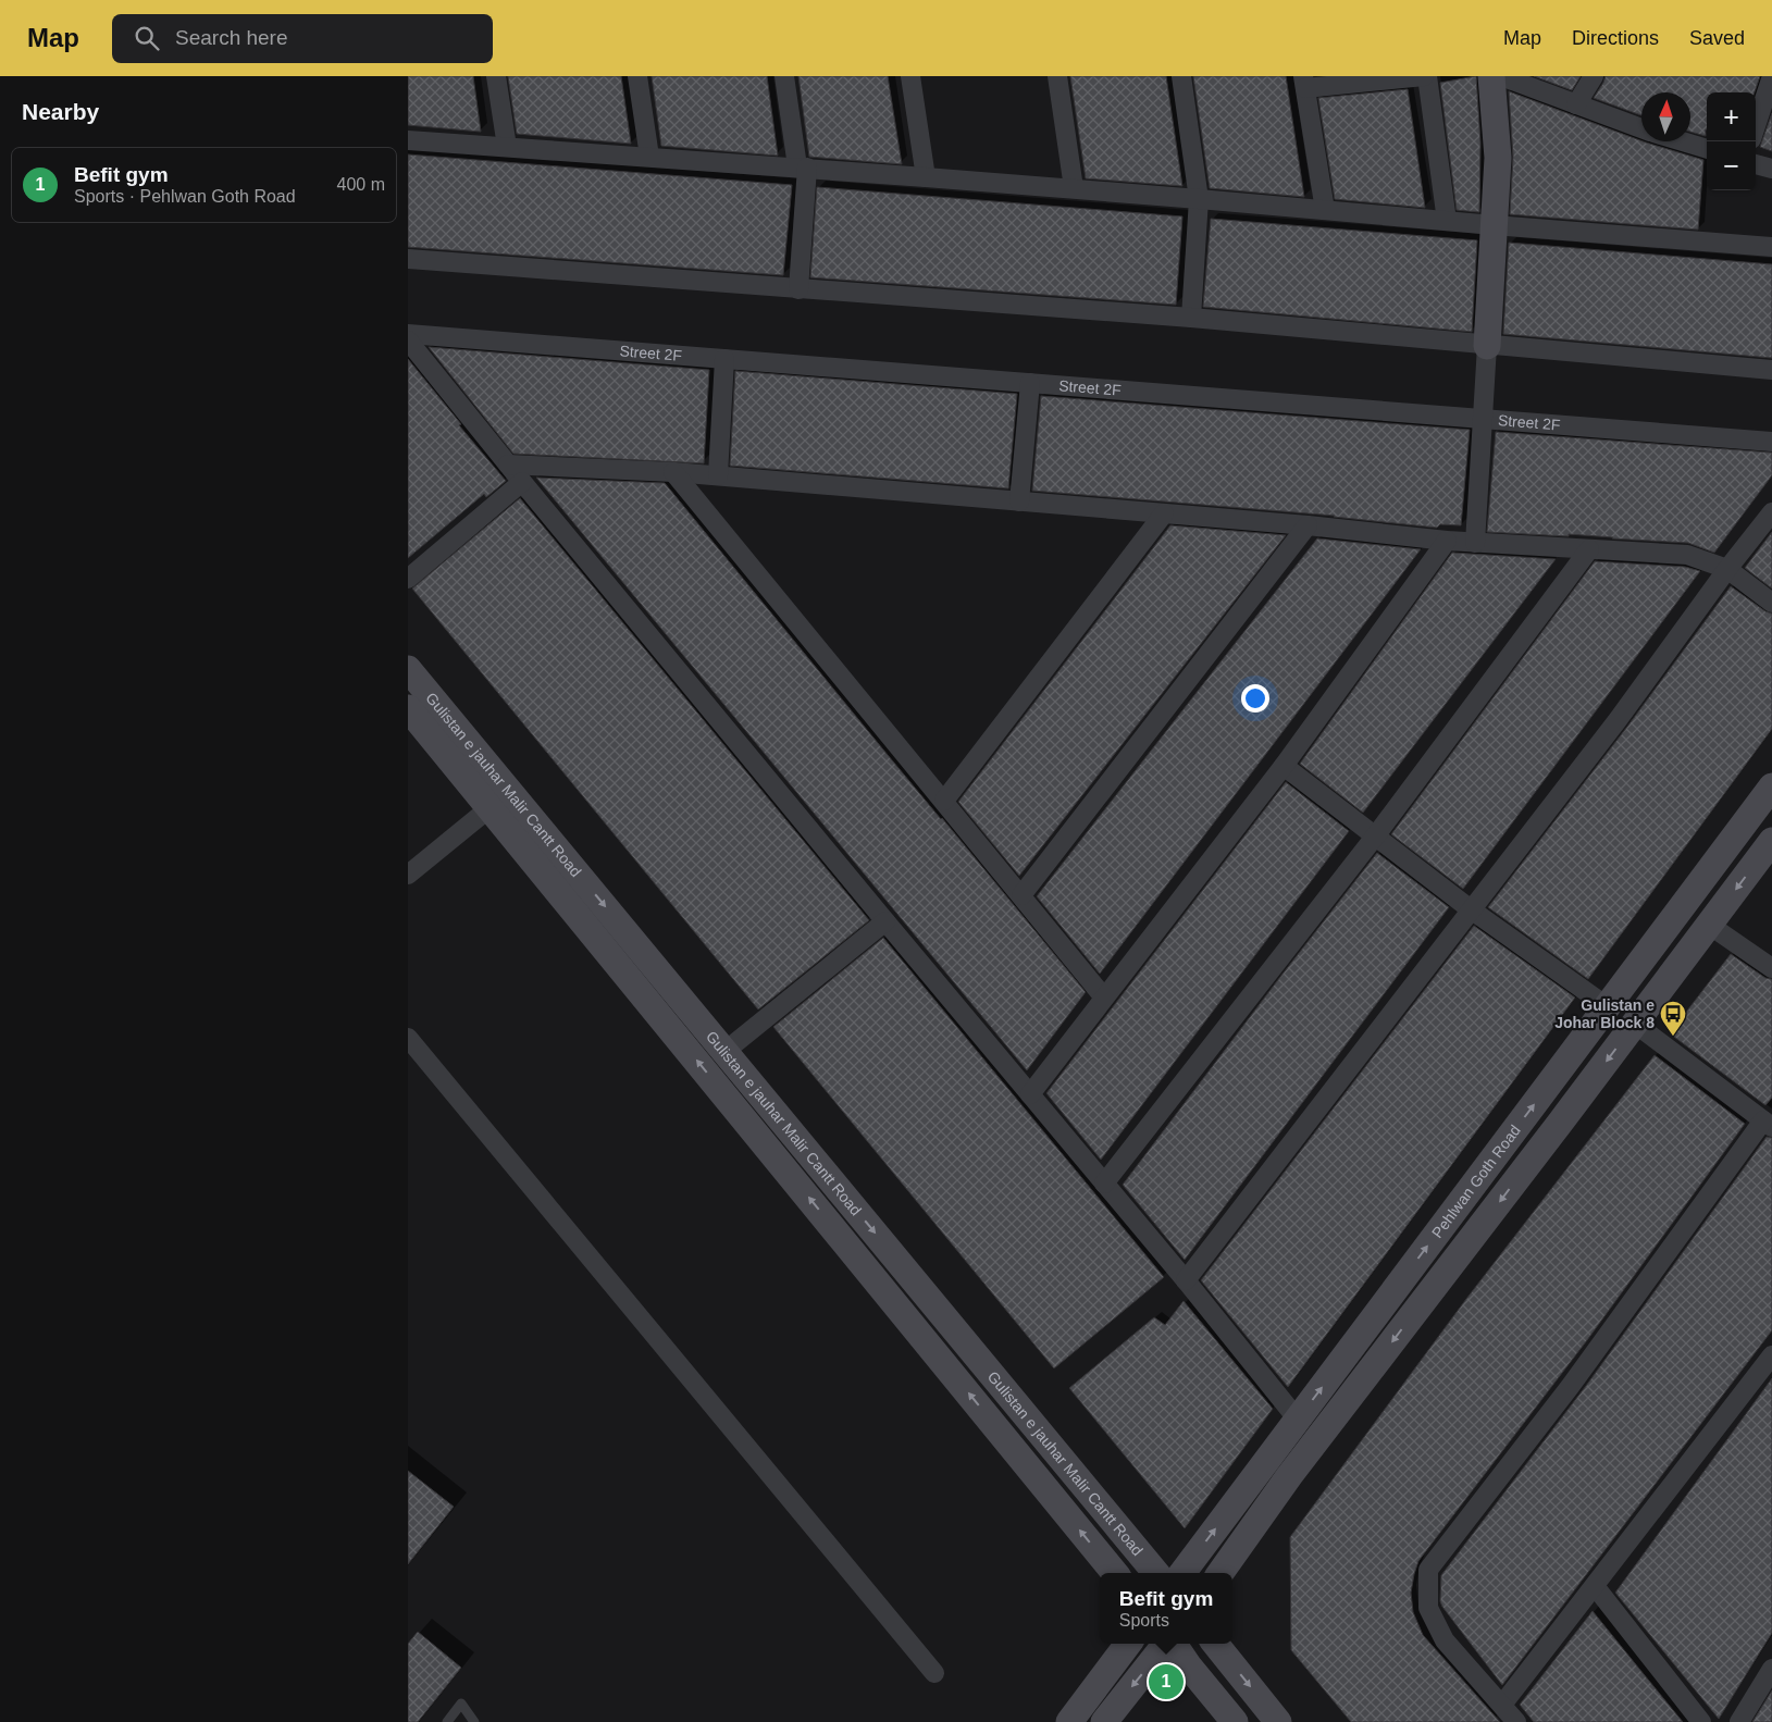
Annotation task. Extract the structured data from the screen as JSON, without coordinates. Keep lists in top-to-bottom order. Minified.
{"streets":{"main road":["Gulistan e jauhar Malir Cantt Road","Pehlwan Goth Road"],"street":["Street 2F"]},"places":{"bus stop":["Gulistan e Johar Block 8"]},"north":"top","page":{"header":"Map","search":"Search here","nav":["Map","Directions","Saved"],"heading":"Nearby","map_buttons":["+","−"],"list":[{"mark":"1","name":"Befit gym","note":"Sports · Pehlwan Goth Road","value":"400 m"}],"popup":["Befit gym","Sports"],"pins":"1"}}
